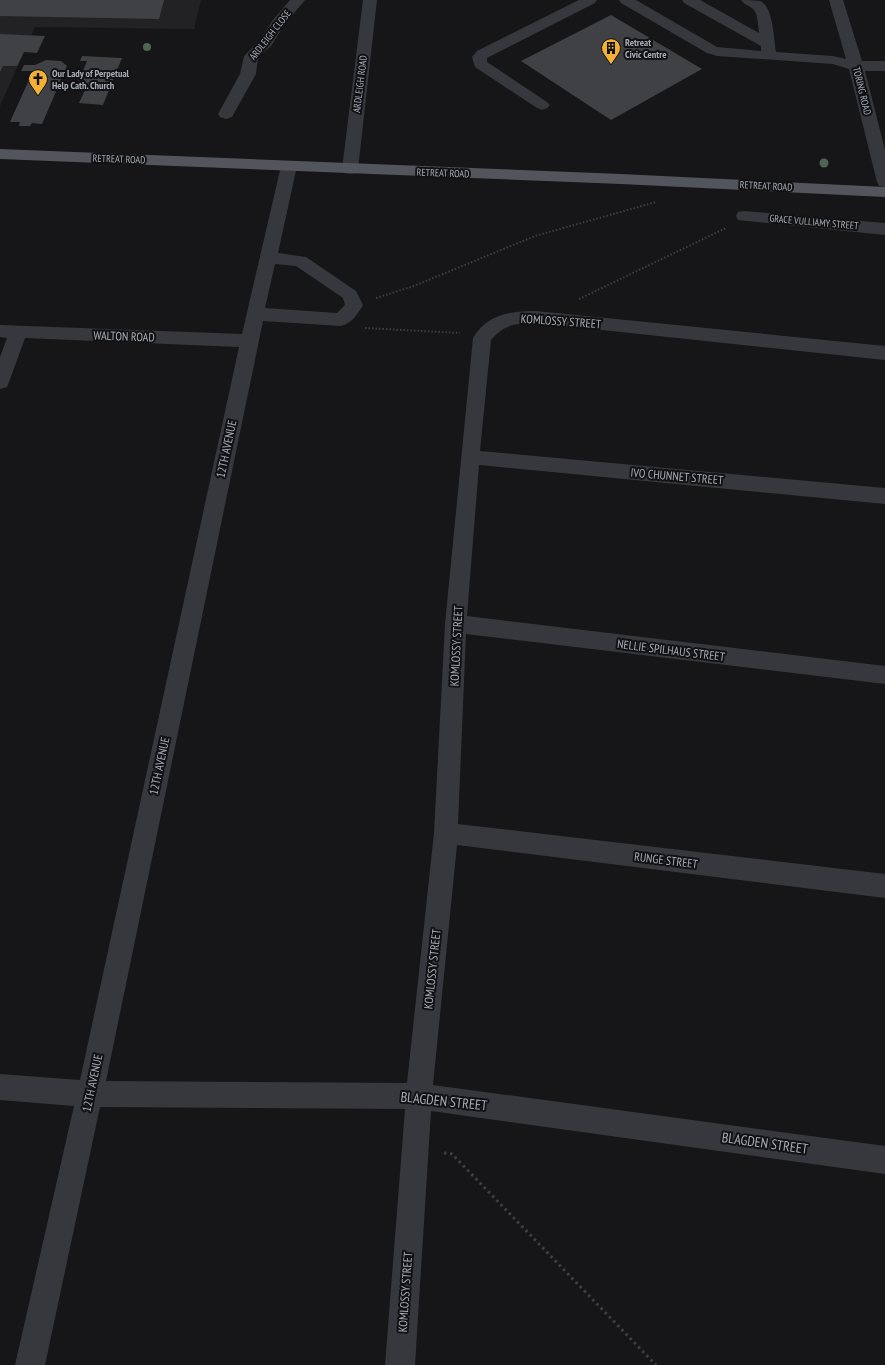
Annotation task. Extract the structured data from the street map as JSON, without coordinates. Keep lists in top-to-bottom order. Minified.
{"streets":{"main road":["RETREAT ROAD"],"street":["ARDLEIGH CLOSE","ARDLEIGH ROAD","TORING ROAD","GRACE VULLIAMY STREET","KOMLOSSY STREET","WALTON ROAD","12TH AVENUE","IVO CHUNNET STREET","NELLIE SPILHAUS STREET","RUNGE STREET","BLAGDEN STREET"]},"crossings":[["ARDLEIGH ROAD","RETREAT ROAD"],["RETREAT ROAD","12TH AVENUE"],["KOMLOSSY STREET","IVO CHUNNET STREET"],["KOMLOSSY STREET","NELLIE SPILHAUS STREET"],["KOMLOSSY STREET","RUNGE STREET"],["KOMLOSSY STREET","BLAGDEN STREET"],["WALTON ROAD","12TH AVENUE"],["12TH AVENUE","BLAGDEN STREET"]],"places":{"building":["Retreat Civic Centre"],"church":["Our Lady of Perpetual Help Cath. Church"]}}
